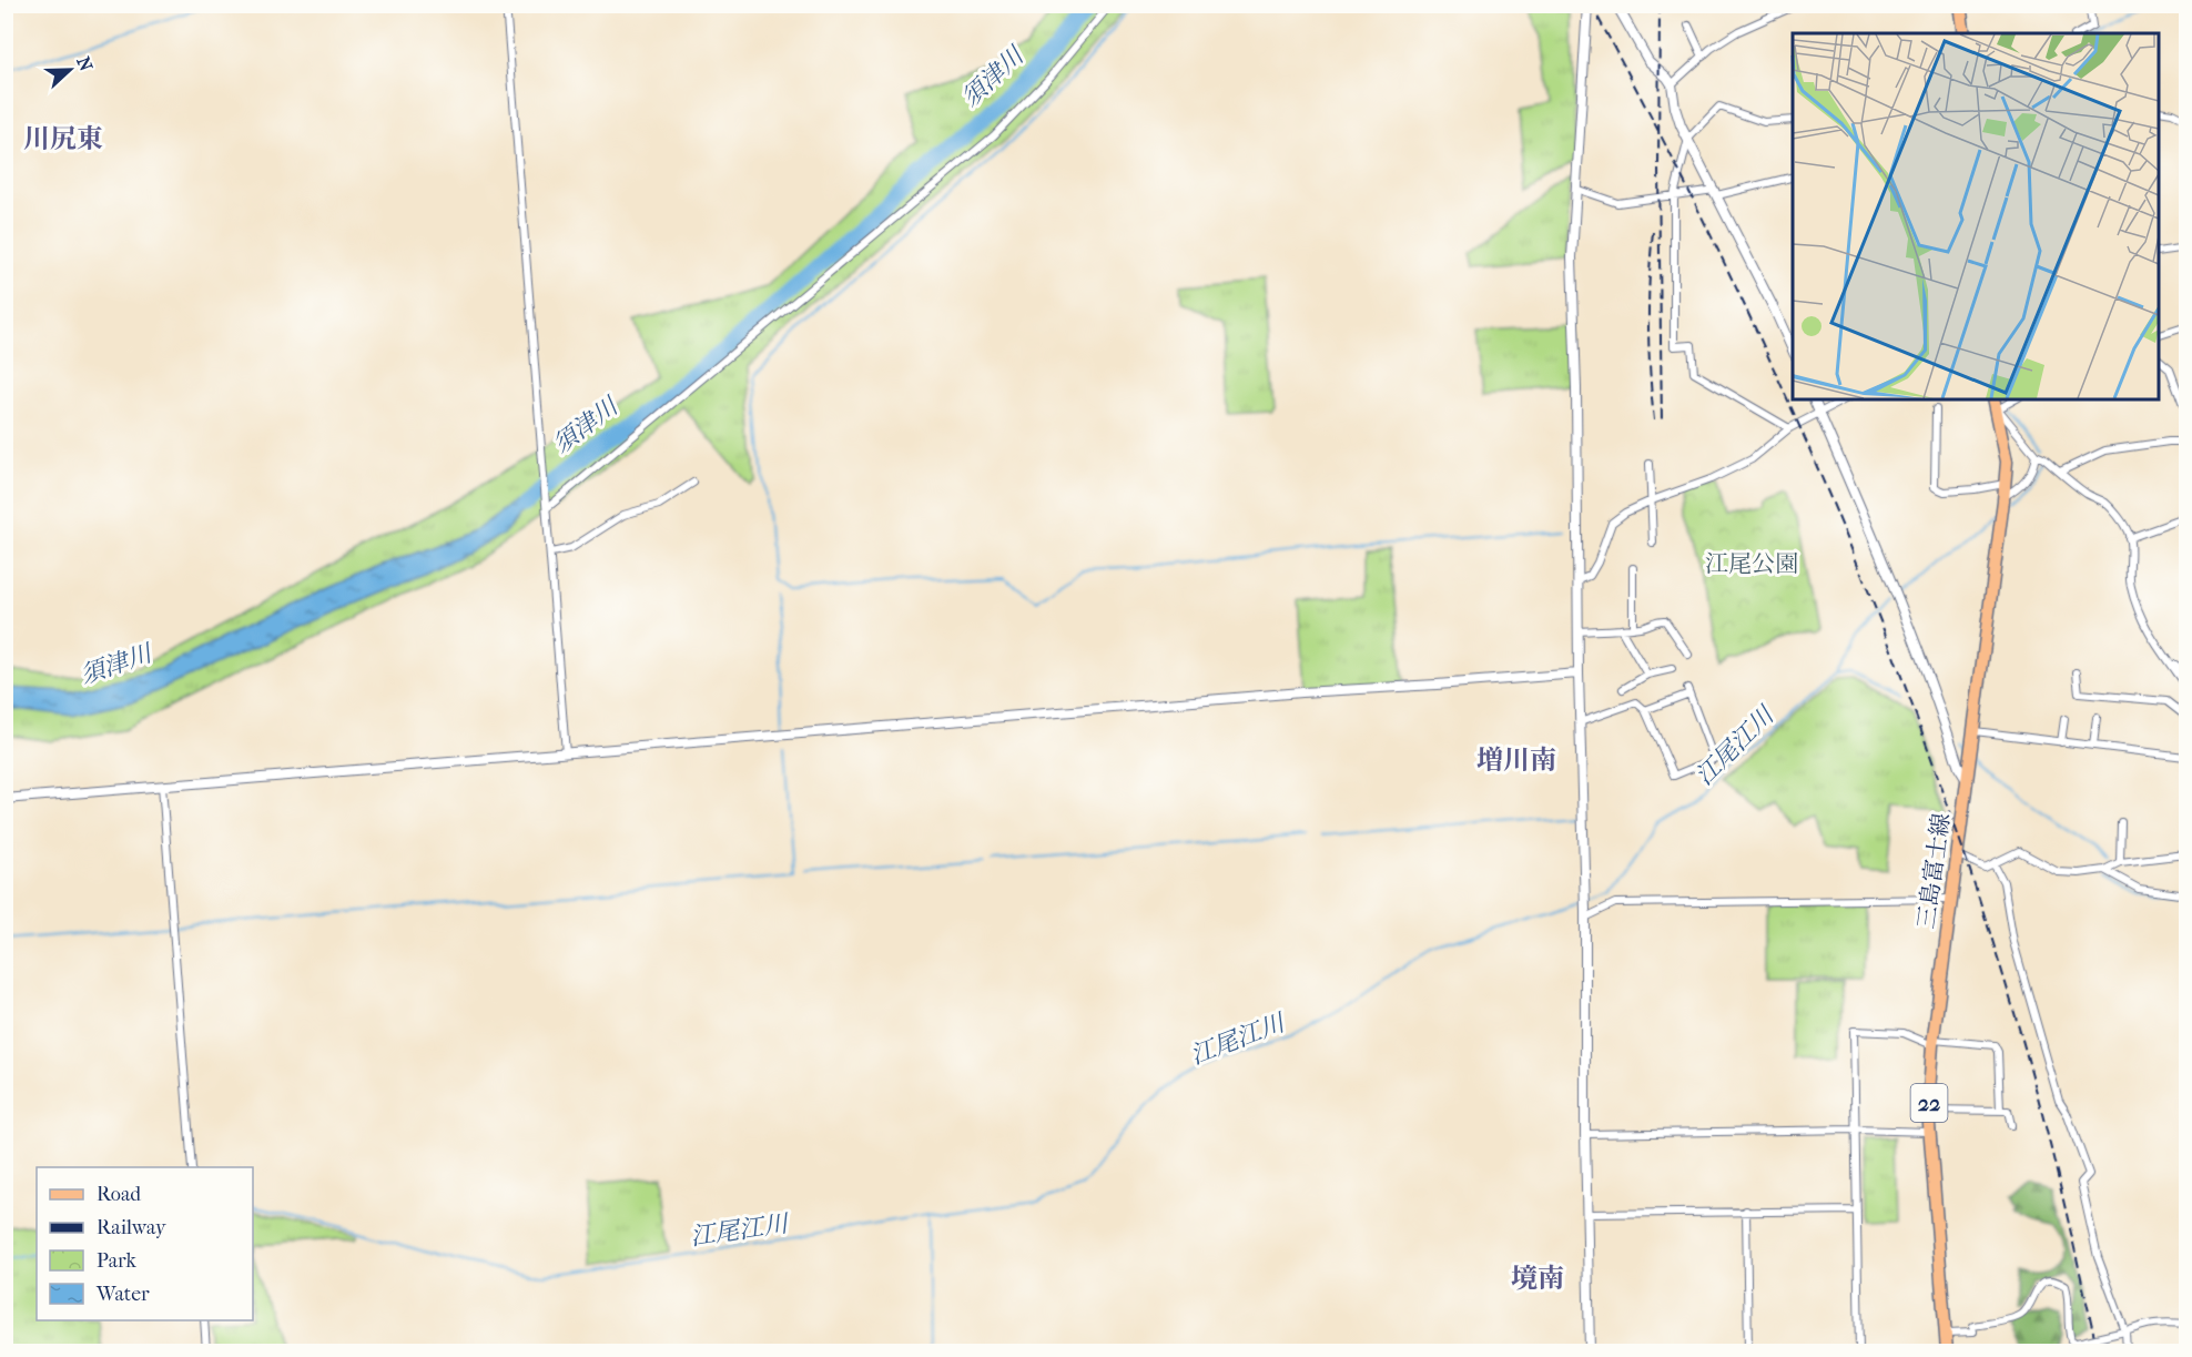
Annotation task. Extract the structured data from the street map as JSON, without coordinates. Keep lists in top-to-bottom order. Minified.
{"streets":{"main road":["三島富士線","22"]},"districts":["川尻東","増川南","境南"],"water":["須津川","江尾江川"],"parks":["江尾公園"],"legend":["Road","Railway","Park","Water"],"north":"right"}
